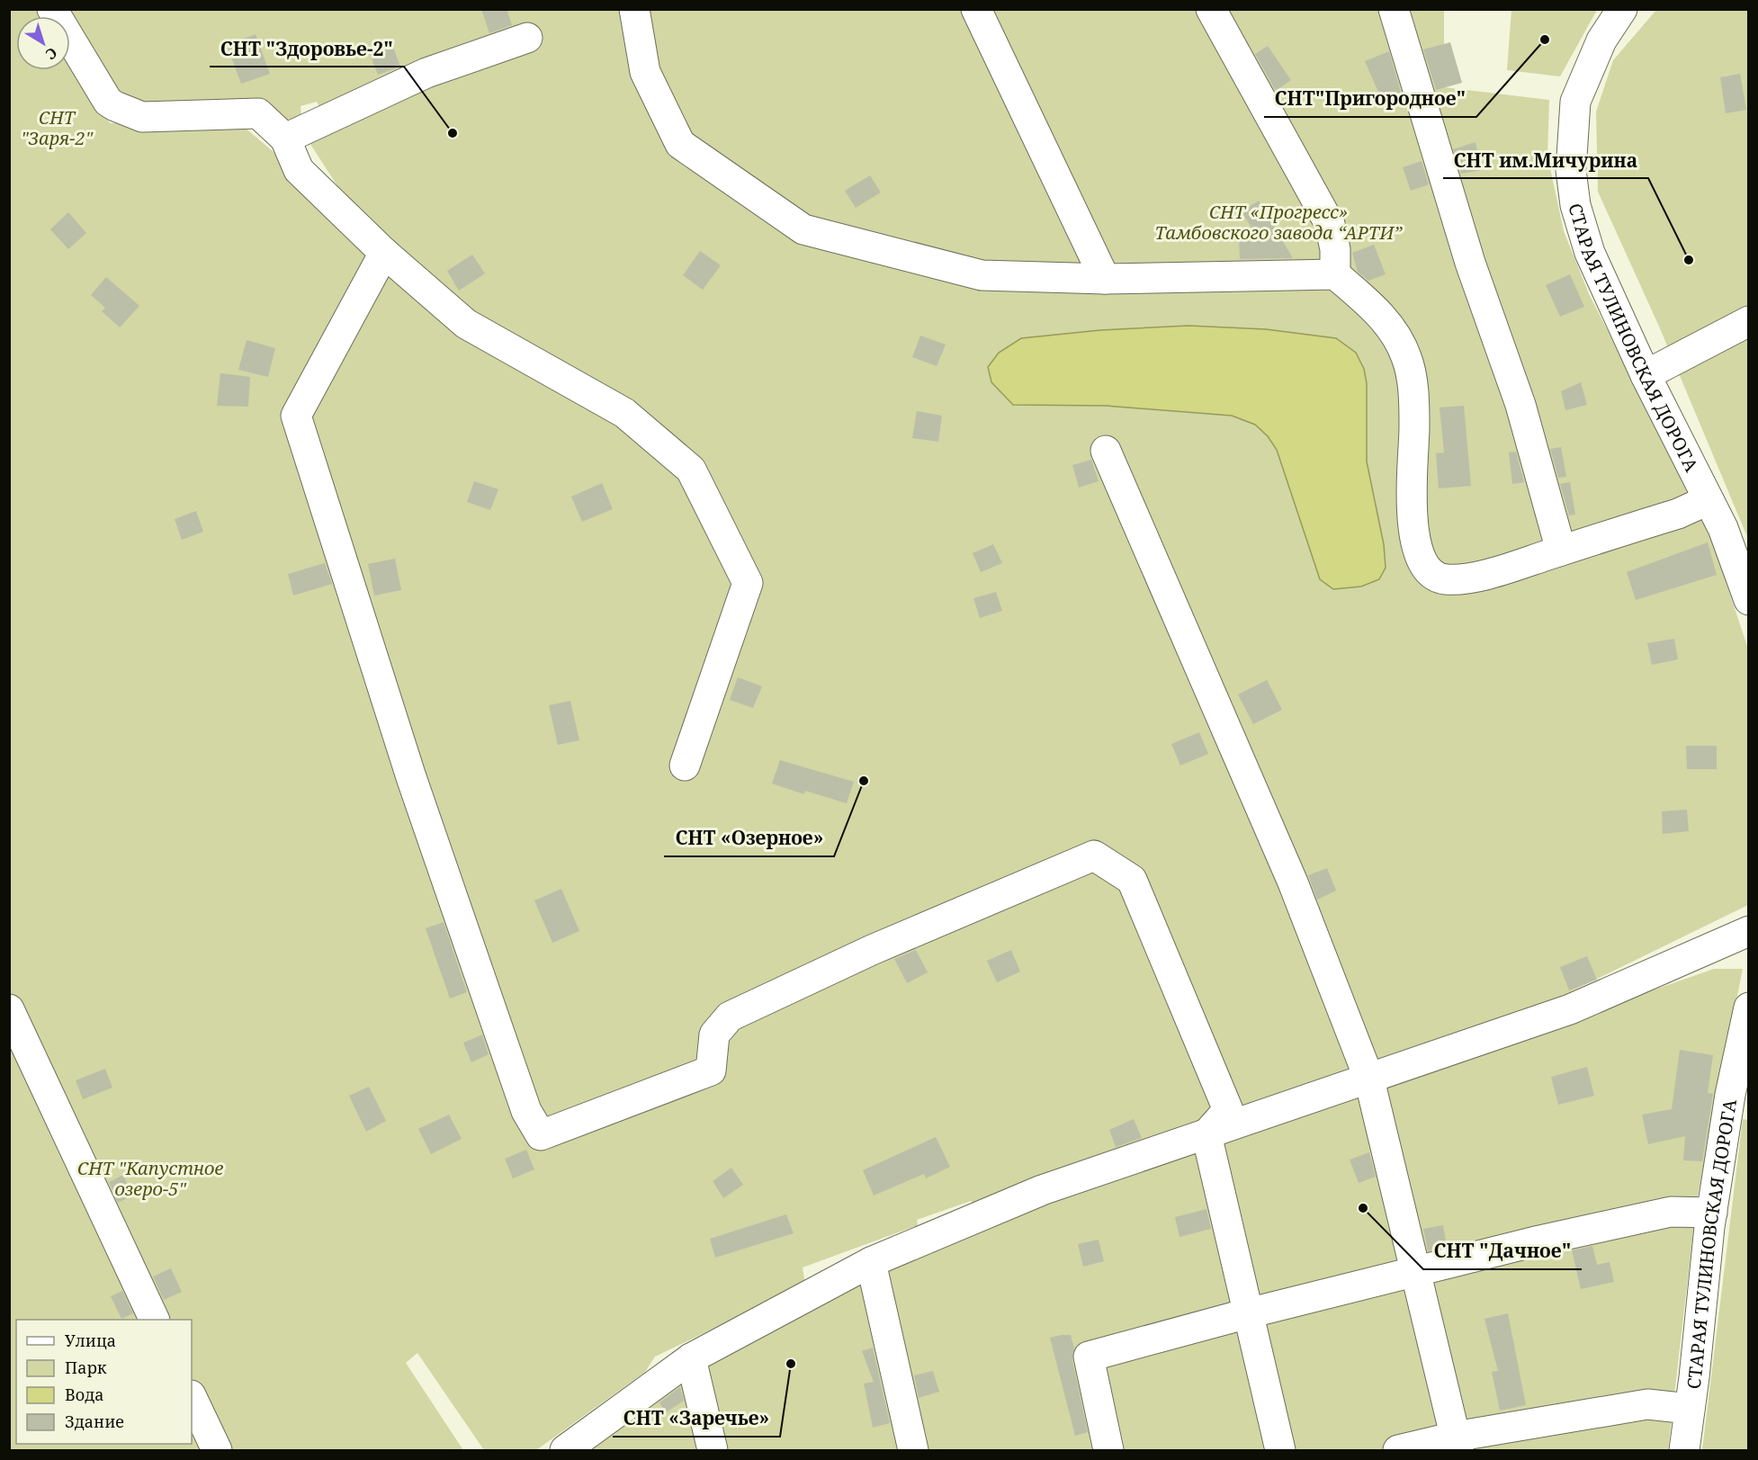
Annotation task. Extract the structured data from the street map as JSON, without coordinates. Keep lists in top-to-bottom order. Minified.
{"streets":{"street":["СТАРАЯ ТУЛИНОВСКАЯ ДОРОГА"]},"parks":["СНТ \"Заря-2\"","СНТ «Прогресс» Тамбовского завода “АРТИ”","СНТ \"Капустное озеро-5\""],"places":["СНТ\"Пригородное\"","СНТ \"Здоровье-2\"","СНТ им.Мичурина","СНТ «Озерное»","СНТ \"Дачное\"","СНТ «Заречье»"],"legend":["Улица","Парк","Вода","Здание"],"north":"bottom right"}
